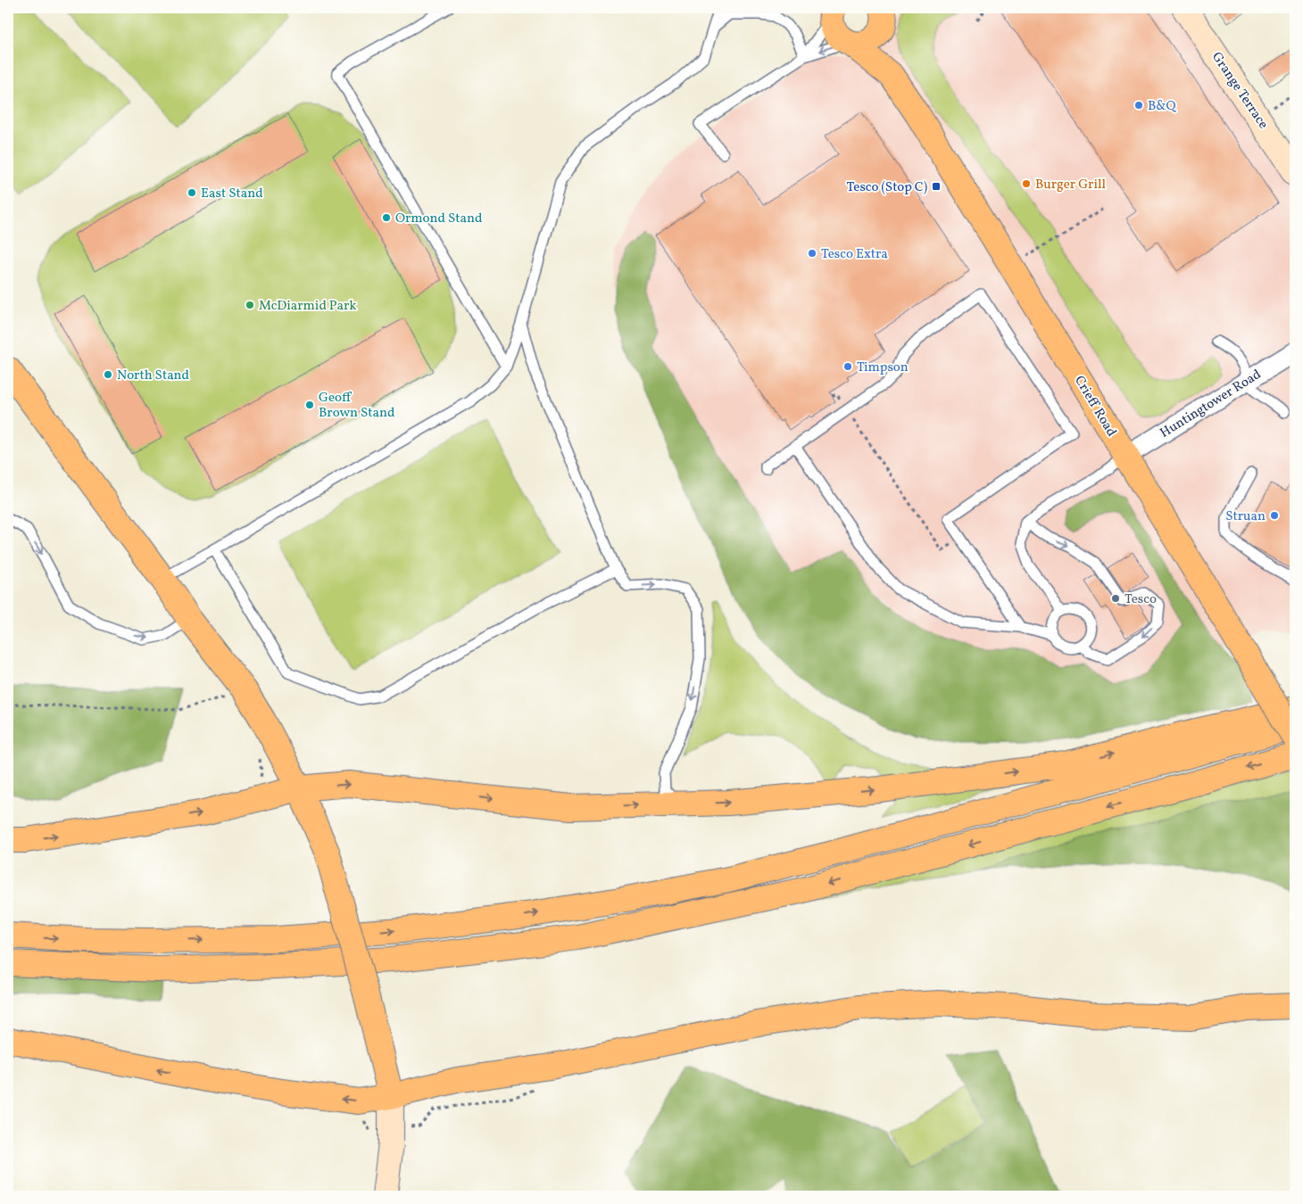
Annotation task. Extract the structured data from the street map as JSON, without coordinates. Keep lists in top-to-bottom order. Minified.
{"streets":{"main road":["Crieff Road"],"street":["Grange Terrace","Huntingtower Road"]},"crossings":[["Huntingtower Road","Crieff Road"]],"places":{"other":["B&Q","Burger Grill","East Stand","Ormond Stand","Tesco Extra","McDiarmid Park","Timpson","North Stand","Geoff Brown Stand","Struan","Tesco"],"transit":["Tesco (Stop C)"]}}
